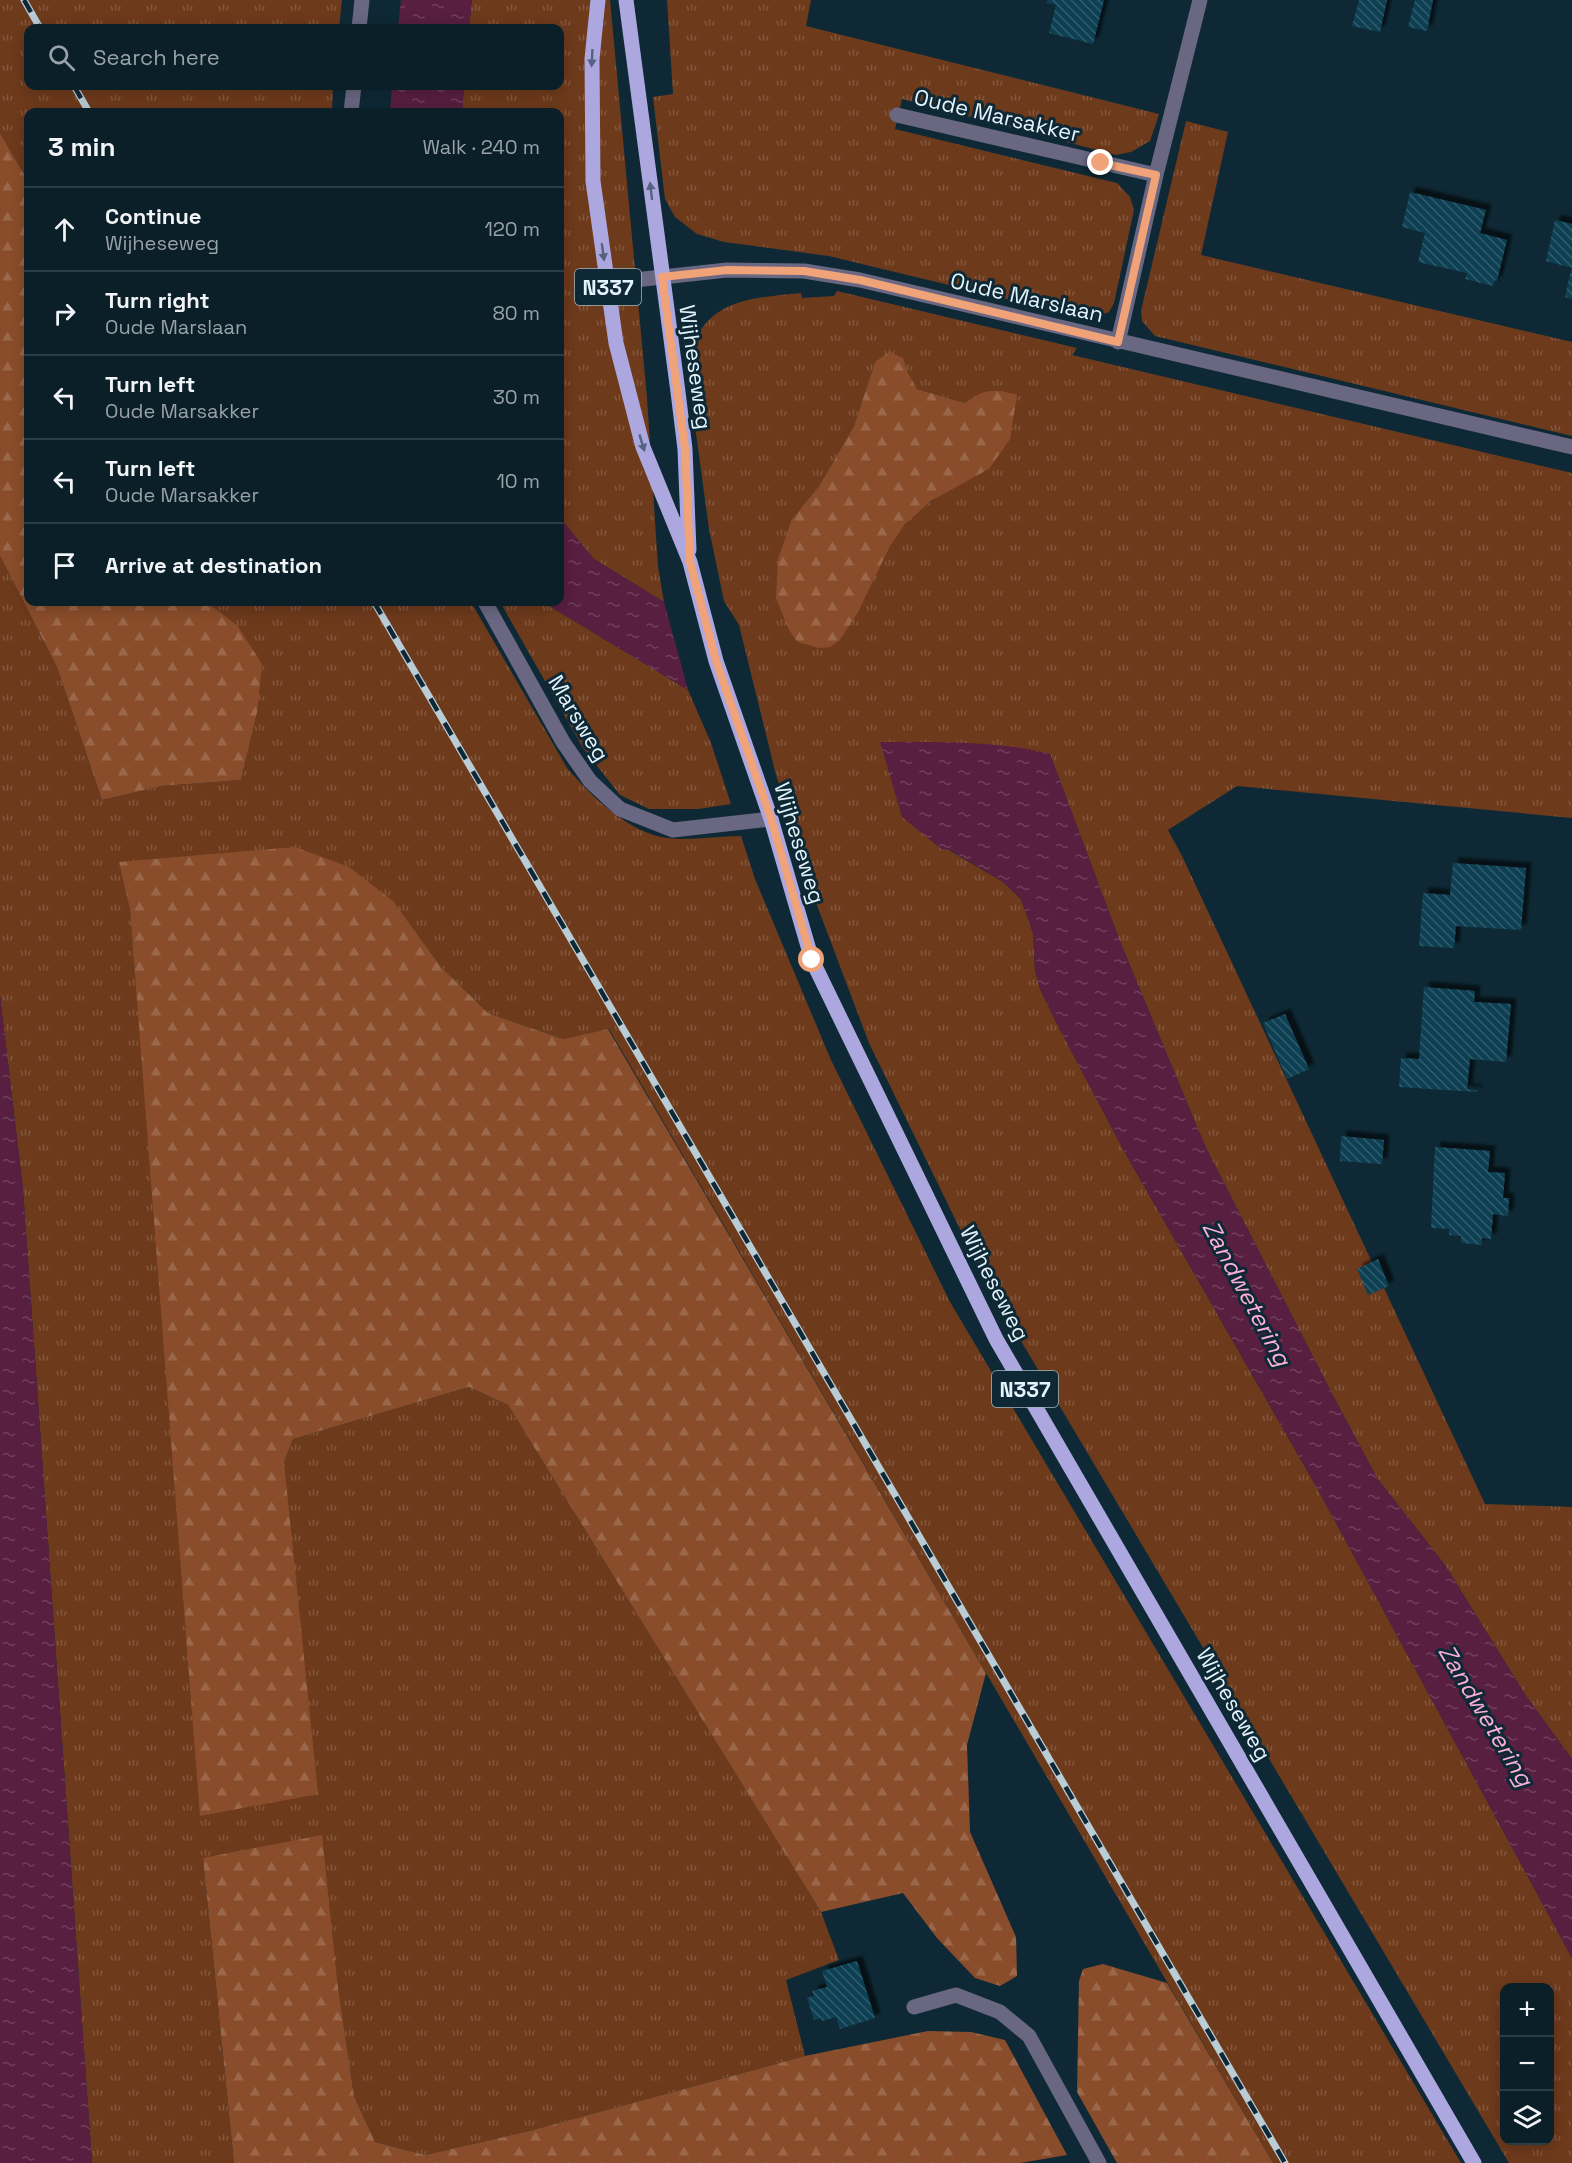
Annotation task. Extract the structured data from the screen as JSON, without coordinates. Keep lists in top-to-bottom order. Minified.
{"streets":{"main road":["N337","Wijheseweg"],"street":["Oude Marsakker","Oude Marslaan","Marsweg"]},"crossings":[["Oude Marslaan","Wijheseweg"],["Wijheseweg","Marsweg"]],"water":["Zandwetering"],"page":{"search":"Search here","heading":["3 min","Walk · 240 m"],"list":[["Continue","Wijheseweg","120 m"],["Turn right","Oude Marslaan","80 m"],["Turn left","Oude Marsakker","30 m"],["Turn left","Oude Marsakker","10 m"],"Arrive at destination"],"map_buttons":["+","−"]}}
